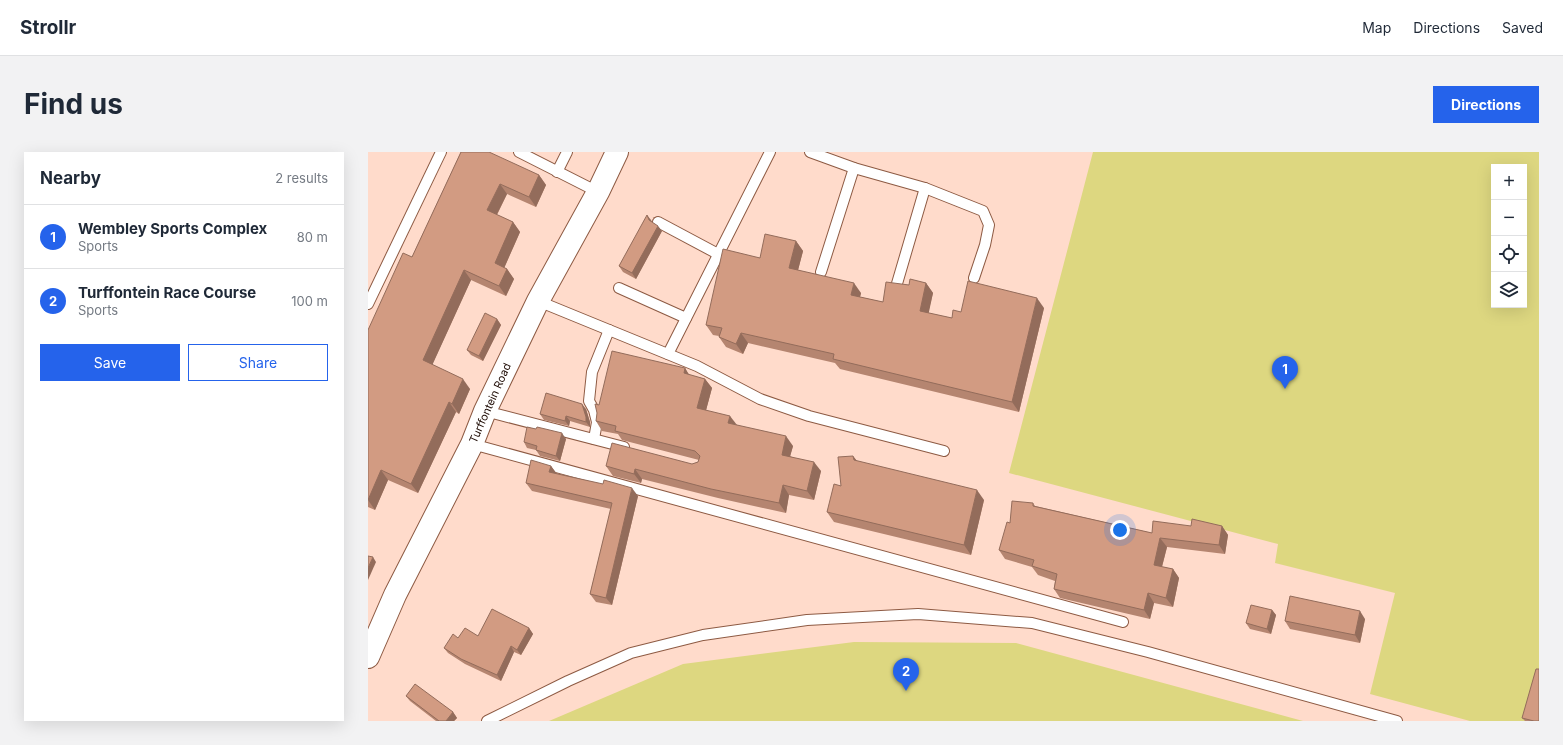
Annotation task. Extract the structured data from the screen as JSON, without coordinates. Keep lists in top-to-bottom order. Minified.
{"streets":{"street":["Turffontein Road"]},"page":{"header":"Strollr","nav":["Map","Directions","Saved"],"buttons":["Directions",["Save","Share"]],"title":"Find us","heading":["Nearby","2 results"],"map_buttons":["+","−"],"list":[{"mark":"1","name":"Wembley Sports Complex","note":"Sports","value":"80 m"},{"mark":"2","name":"Turffontein Race Course","note":"Sports","value":"100 m"}],"pins":["1","2"]}}
